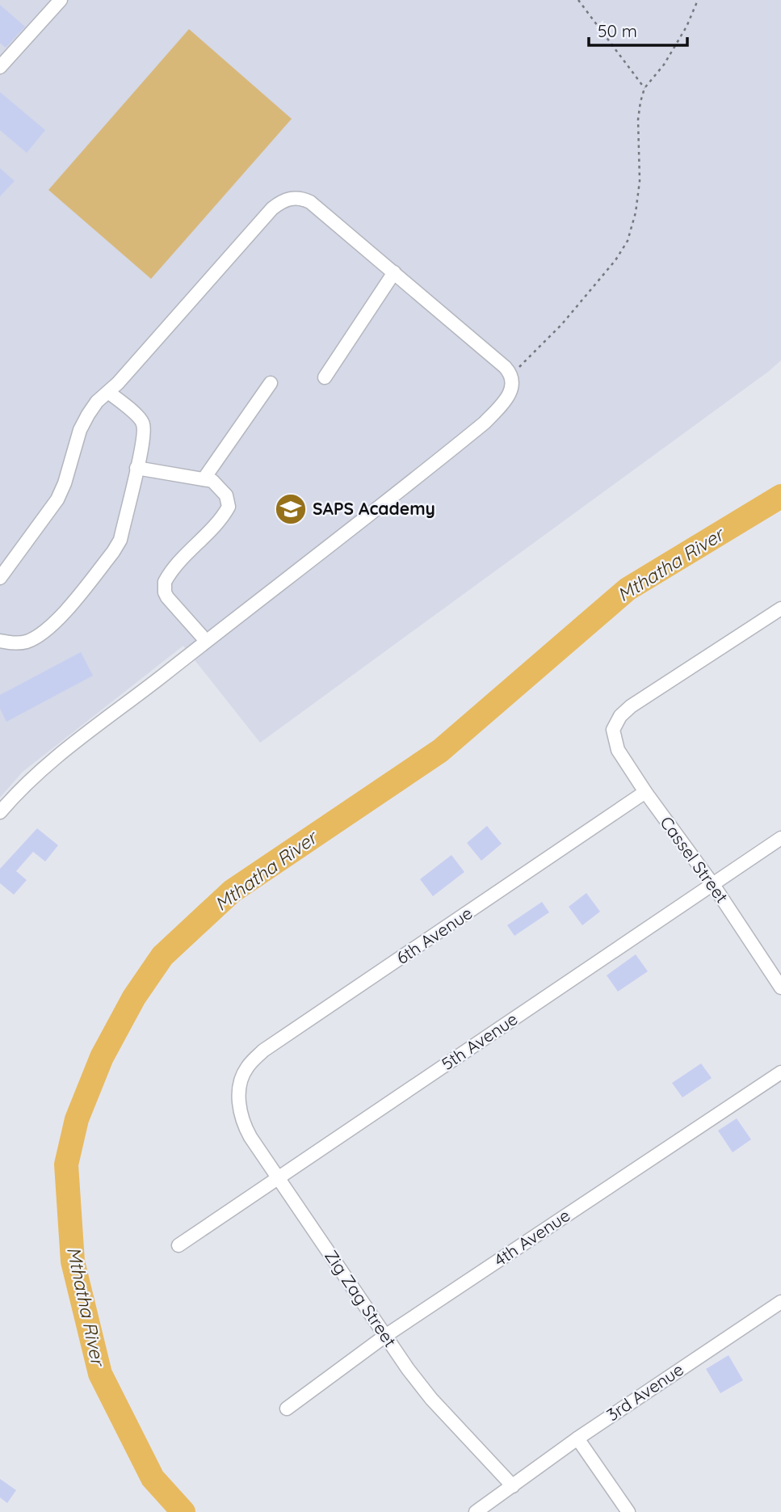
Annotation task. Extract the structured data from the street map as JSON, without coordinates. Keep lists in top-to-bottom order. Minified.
{"streets":{"street":["Cassel Street","6th Avenue","5th Avenue","4th Avenue","Zig Zag Street","3rd Avenue"]},"crossings":[["Cassel Street","6th Avenue"],["Cassel Street","5th Avenue"],["6th Avenue","Zig Zag Street"],["5th Avenue","Zig Zag Street"],["4th Avenue","Zig Zag Street"],["Zig Zag Street","3rd Avenue"]],"water":["Mthatha River"],"places":{"school or university":["SAPS Academy"]},"scale_bar":"50 m"}
